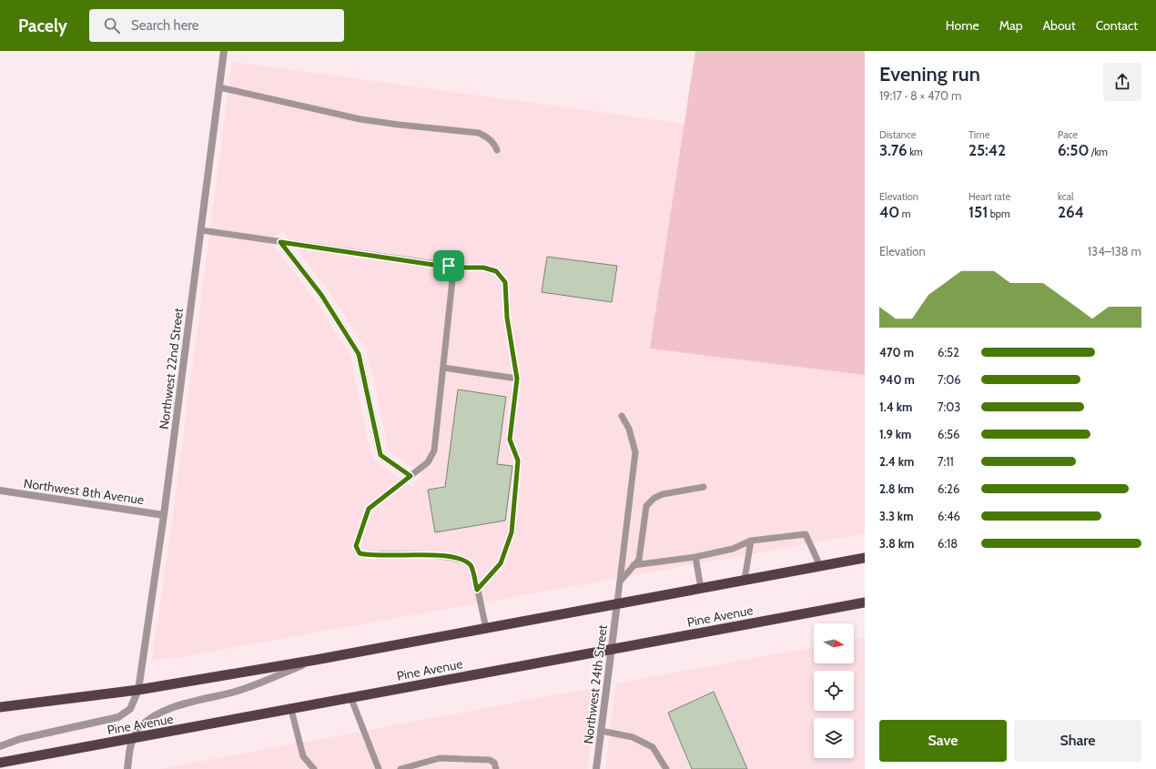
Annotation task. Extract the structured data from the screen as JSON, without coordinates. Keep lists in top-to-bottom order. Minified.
{"streets":{"highway":["Pine Avenue"],"street":["Northwest 22nd Street","Northwest 8th Avenue","Northwest 24th Street"]},"crossings":[["Northwest 22nd Street","Northwest 8th Avenue"],["Pine Avenue","Northwest 24th Street"]],"north":"right","page":{"header":"Pacely","search":"Search here","nav":["Home","Map","About","Contact"],"heading":["Evening run","19:17 · 8 × 470 m"],"stats":[["Distance","3.76 km"],["Time","25:42"],["Pace","6:50 /km"],["Elevation","40 m"],["Heart rate","151 bpm"],["kcal","264"]],"chart":["Elevation","134–138 m"],"list":[{"name":"470 m","note":"6:52"},{"name":"940 m","note":"7:06"},{"name":"1.4 km","note":"7:03"},{"name":"1.9 km","note":"6:56"},{"name":"2.4 km","note":"7:11"},{"name":"2.8 km","note":"6:26"},{"name":"3.3 km","note":"6:46"},{"name":"3.8 km","note":"6:18"}],"buttons":["Save","Share"]}}
